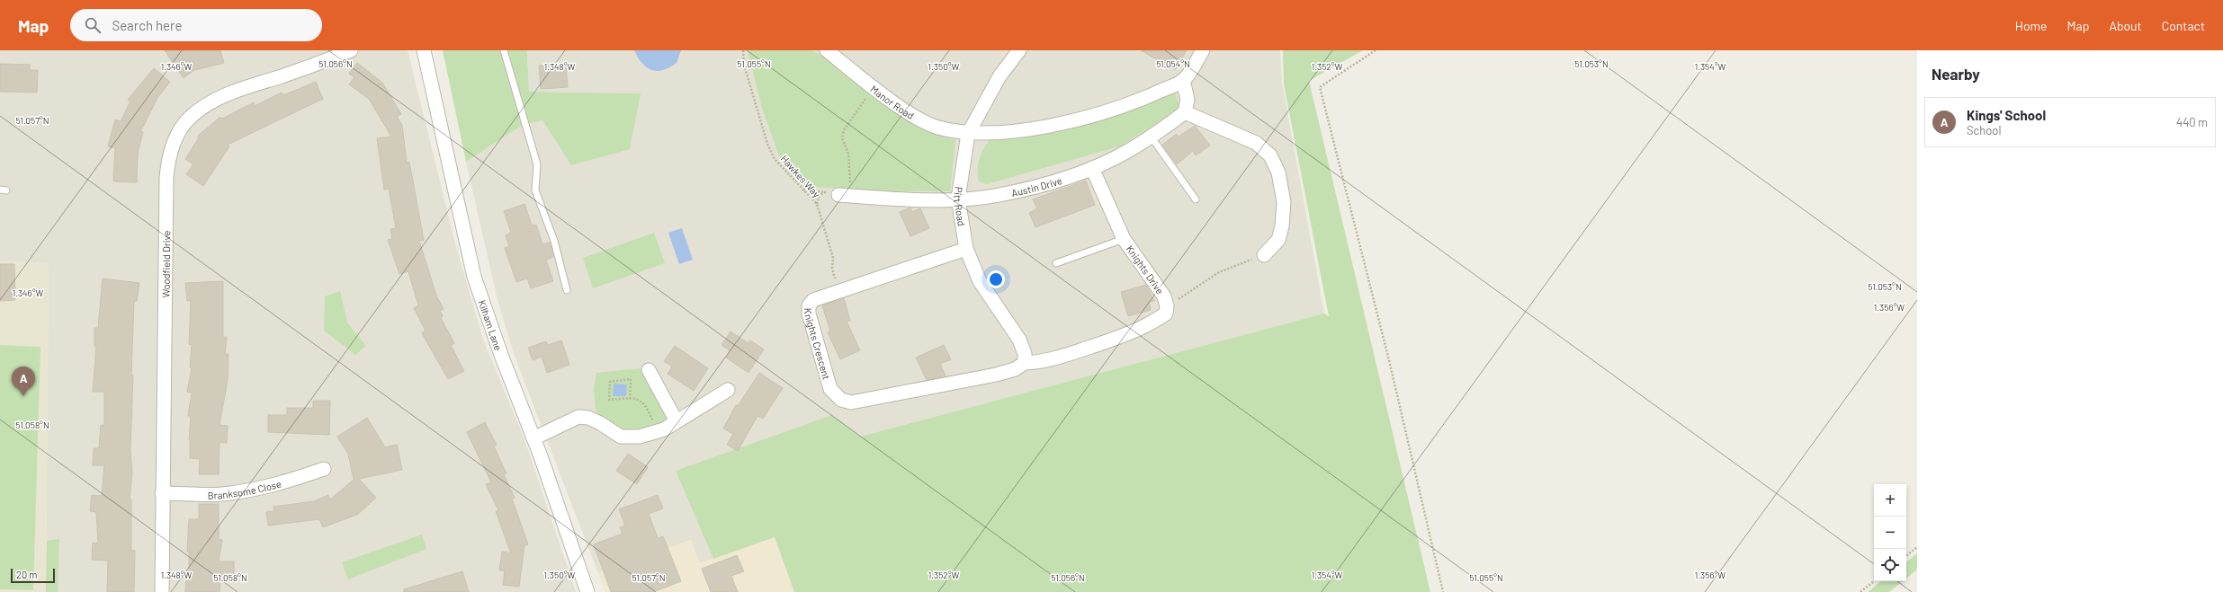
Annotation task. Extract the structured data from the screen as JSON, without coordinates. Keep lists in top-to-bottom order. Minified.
{"streets":{"street":["Manor Road","Austin Drive","Pitt Road","Woodfield Drive","Knights Drive","Kilham Lane","Knights Crescent","Branksome Close"],"path":["Hawkes Way"]},"crossings":[["Manor Road","Pitt Road"],["Hawkes Way","Knights Crescent"],["Austin Drive","Pitt Road"],["Austin Drive","Knights Drive"],["Pitt Road","Knights Drive"],["Pitt Road","Knights Crescent"],["Woodfield Drive","Branksome Close"],["Knights Drive","Knights Crescent"]],"scale_bar":"20 m","page":{"header":"Map","search":"Search here","nav":["Home","Map","About","Contact"],"heading":"Nearby","list":[{"mark":"A","name":"Kings' School","note":"School","value":"440 m"}],"pins":"A","map_buttons":["+","−"],"scale":"20 m"},"coordinates":["51.056°N","51.055°N","51.054°N","51.053°N","1.348°W","1.352°W","1.354°W","1.346°W","1.350°W","51.057°N","1.356°W","51.058°N"]}
